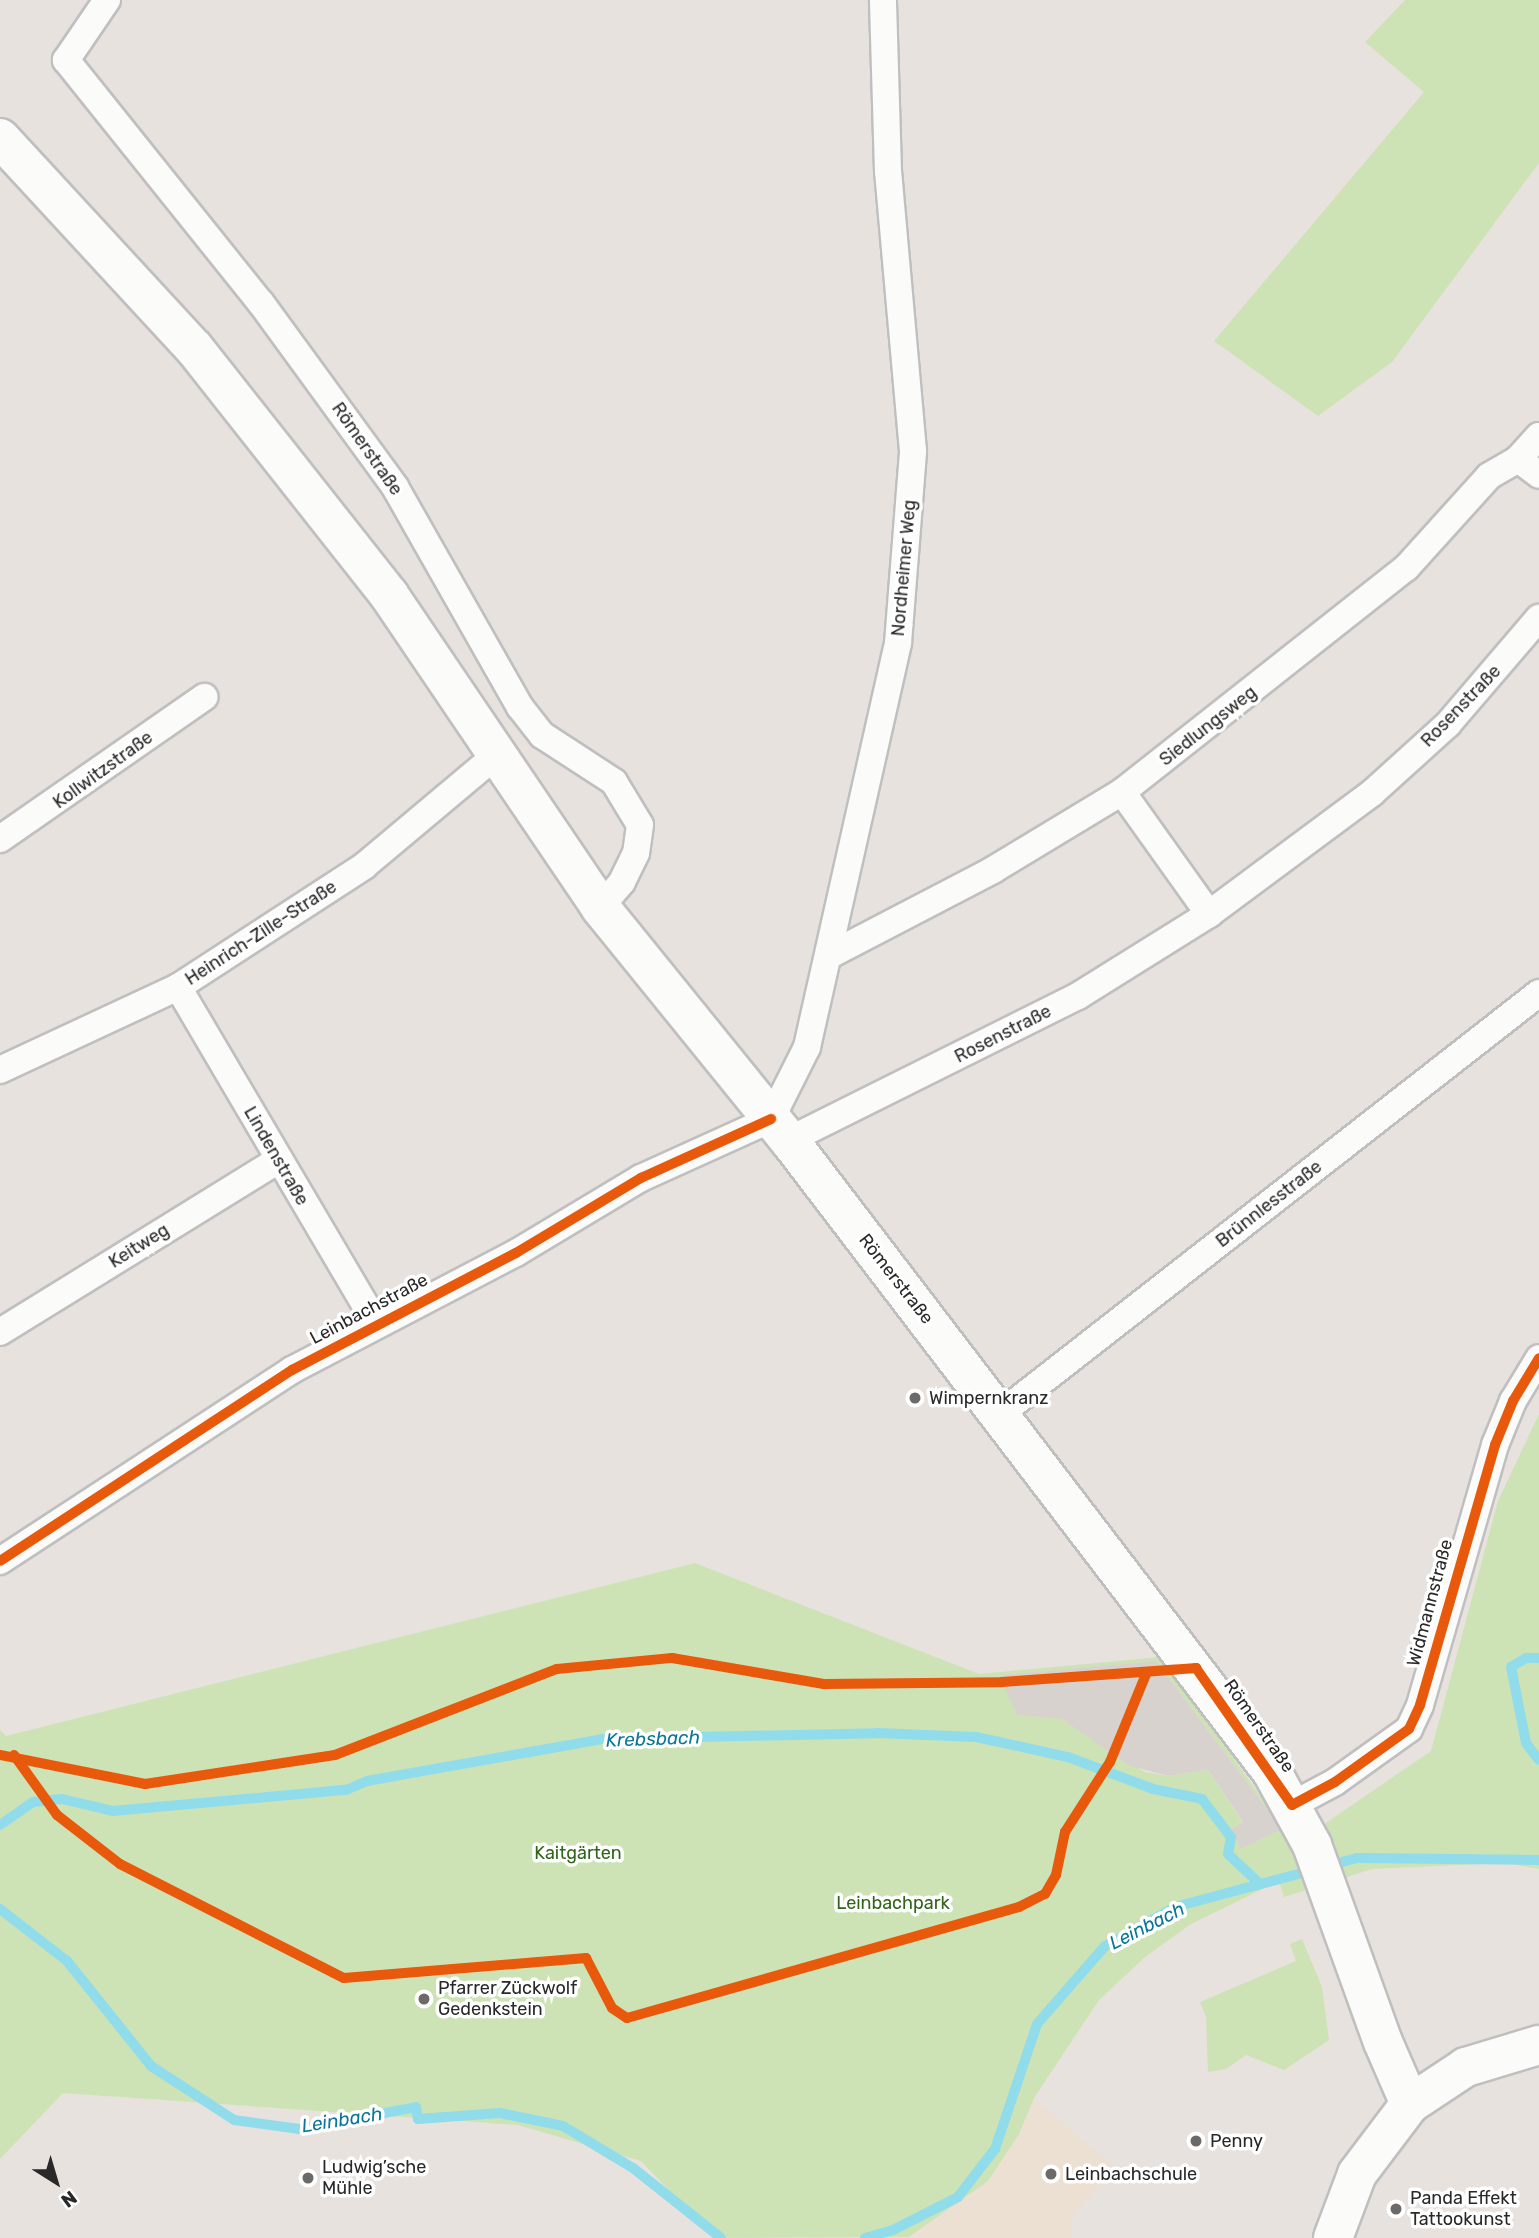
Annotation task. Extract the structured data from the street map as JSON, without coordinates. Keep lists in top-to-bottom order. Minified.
{"streets":{"main road":["Römerstraße"],"street":["Nordheimer Weg","Rosenstraße","Siedlungsweg","Kollwitzstraße","Heinrich-Zille-Straße","Lindenstraße","Brünnlesstraße","Keitweg","Leinbachstraße","Widmannstraße"]},"crossings":[["Römerstraße","Nordheimer Weg"],["Römerstraße","Rosenstraße"],["Römerstraße","Heinrich-Zille-Straße"],["Römerstraße","Brünnlesstraße"],["Römerstraße","Leinbachstraße"],["Römerstraße","Widmannstraße"],["Nordheimer Weg","Rosenstraße"],["Nordheimer Weg","Siedlungsweg"],["Nordheimer Weg","Leinbachstraße"],["Rosenstraße","Leinbachstraße"],["Heinrich-Zille-Straße","Lindenstraße"],["Lindenstraße","Keitweg"],["Lindenstraße","Leinbachstraße"]],"water":["Krebsbach","Leinbach"],"parks":["Kaitgärten","Leinbachpark"],"places":["Wimpernkranz","Pfarrer Zückwolf Gedenkstein","Penny","Leinbachschule","Ludwig’sche Mühle","Panda Effekt Tattookunst"],"north":"bottom right"}
